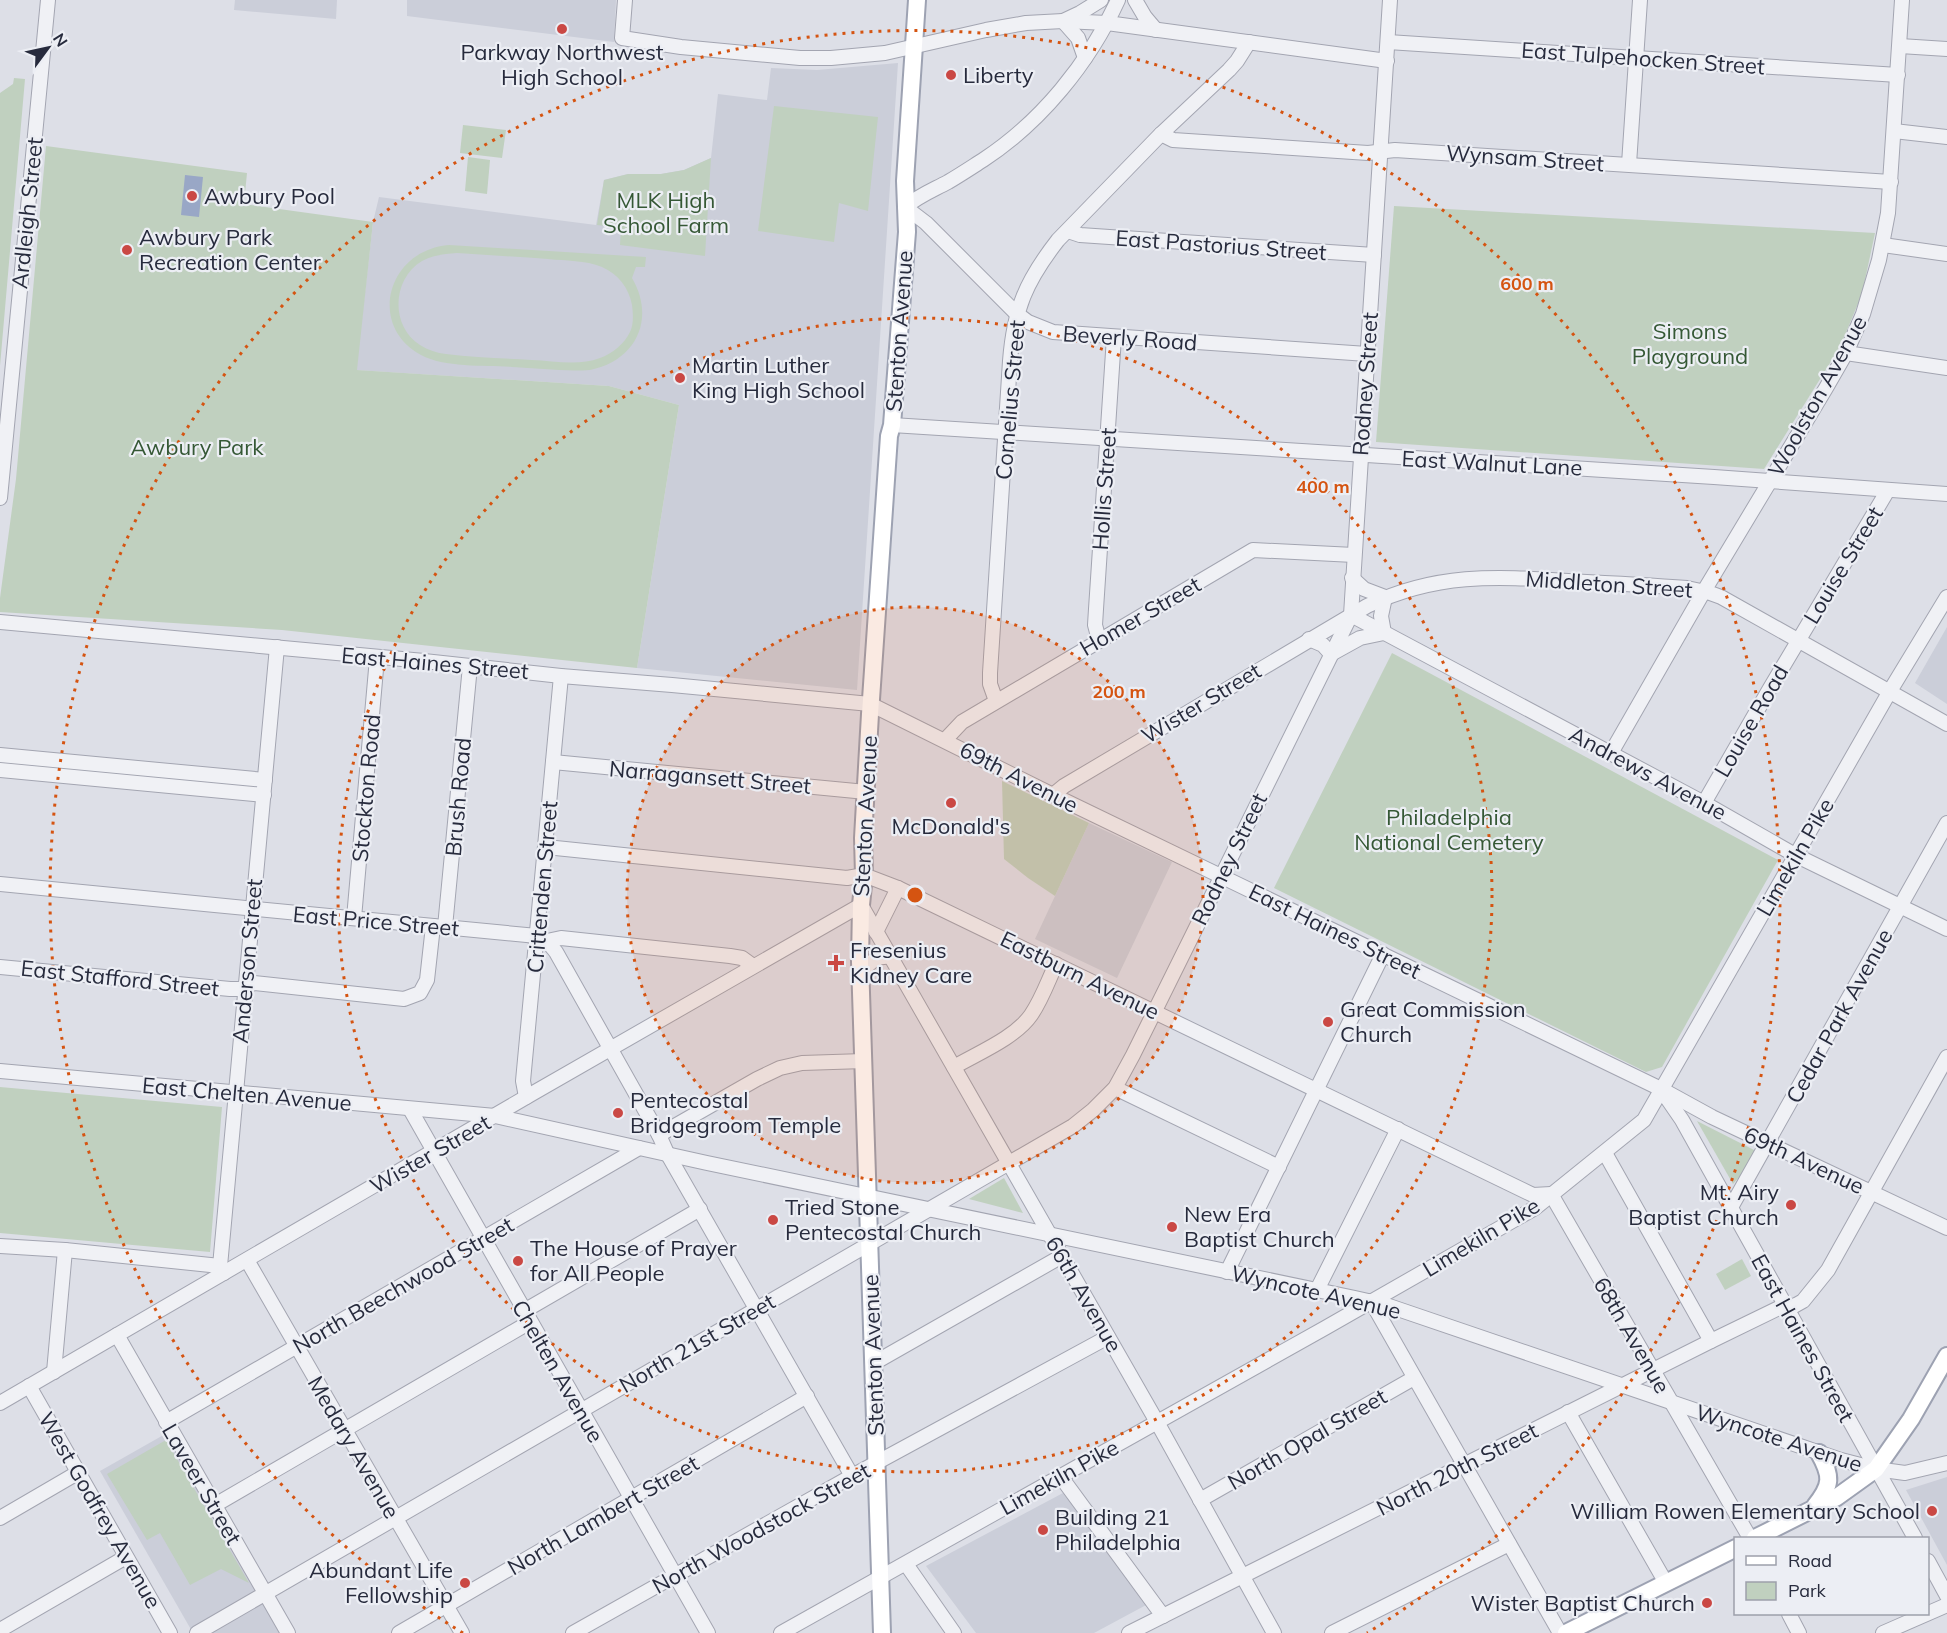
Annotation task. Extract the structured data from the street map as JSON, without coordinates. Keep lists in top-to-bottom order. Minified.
{"streets":{"main road":["Stenton Avenue"],"street":["East Tulpehocken Street","Wynsam Street","Ardleigh Street","East Pastorius Street","Beverly Road","Rodney Street","Woolston Avenue","Cornelius Street","East Walnut Lane","Hollis Street","Louise Street","Middleton Street","Homer Street","East Haines Street","Wister Street","Louise Road","Andrews Avenue","Narragansett Street","69th Avenue","Stockton Road","Brush Road","Limekiln Pike","Crittenden Street","East Price Street","Anderson Street","Eastburn Avenue","East Stafford Street","Cedar Park Avenue","East Chelten Avenue","North Beechwood Street","Wyncote Avenue","66th Avenue","68th Avenue","North 21st Street","Chelten Avenue","North Opal Street","Medary Avenue","North 20th Street","Laveer Street","West Godfrey Avenue","North Lambert Street","North Woodstock Street"]},"crossings":[["East Tulpehocken Street","Rodney Street"],["East Tulpehocken Street","Woolston Avenue"],["Wynsam Street","Rodney Street"],["Wynsam Street","Woolston Avenue"],["Wynsam Street","Cornelius Street"],["East Pastorius Street","Rodney Street"],["East Pastorius Street","Cornelius Street"],["Stenton Avenue","Beverly Road"],["Stenton Avenue","East Walnut Lane"],["Stenton Avenue","East Haines Street"],["Stenton Avenue","Wister Street"],["Stenton Avenue","Narragansett Street"],["Stenton Avenue","69th Avenue"],["Stenton Avenue","Limekiln Pike"],["Stenton Avenue","Eastburn Avenue"],["Stenton Avenue","Wyncote Avenue"],["Stenton Avenue","66th Avenue"],["Stenton Avenue","North 21st Street"],["Stenton Avenue","North Woodstock Street"],["Beverly Road","Rodney Street"],["Beverly Road","Cornelius Street"],["Beverly Road","Hollis Street"],["Rodney Street","East Walnut Lane"],["Rodney Street","Middleton Street"],["Rodney Street","Homer Street"],["Rodney Street","East Haines Street"],["Rodney Street","Wister Street"],["Rodney Street","Andrews Avenue"],["Rodney Street","Eastburn Avenue"],["Rodney Street","North 21st Street"],["Woolston Avenue","East Walnut Lane"],["Woolston Avenue","Middleton Street"],["Woolston Avenue","Andrews Avenue"],["Cornelius Street","East Walnut Lane"],["Cornelius Street","Homer Street"],["East Walnut Lane","Hollis Street"],["East Walnut Lane","Louise Street"],["Hollis Street","Homer Street"],["Louise Street","Middleton Street"],["Louise Street","Louise Road"],["Middleton Street","Wister Street"],["Middleton Street","Louise Road"],["Middleton Street","Andrews Avenue"],["Middleton Street","Limekiln Pike"],["Homer Street","69th Avenue"],["East Haines Street","69th Avenue"],["East Haines Street","Stockton Road"],["East Haines Street","Brush Road"],["East Haines Street","Limekiln Pike"],["East Haines Street","Crittenden Street"],["East Haines Street","Anderson Street"],["East Haines Street","Cedar Park Avenue"],["East Haines Street","Wyncote Avenue"],["East Haines Street","North 20th Street"],["Wister Street","Andrews Avenue"],["Wister Street","69th Avenue"],["Wister Street","Crittenden Street"],["Wister Street","East Price Street"],["Wister Street","Anderson Street"],["Wister Street","East Chelten Avenue"],["Wister Street","Wyncote Avenue"],["Wister Street","66th Avenue"],["Wister Street","Chelten Avenue"],["Wister Street","Medary Avenue"],["Wister Street","Laveer Street"],["Wister Street","West Godfrey Avenue"],["Louise Road","Andrews Avenue"],["Andrews Avenue","Limekiln Pike"],["Andrews Avenue","Cedar Park Avenue"],["Narragansett Street","Crittenden Street"],["69th Avenue","Limekiln Pike"],["69th Avenue","Cedar Park Avenue"],["69th Avenue","North 20th Street"],["Stockton Road","East Price Street"],["Brush Road","East Price Street"],["Brush Road","East Stafford Street"],["Limekiln Pike","Eastburn Avenue"],["Limekiln Pike","Wyncote Avenue"],["Limekiln Pike","66th Avenue"],["Limekiln Pike","68th Avenue"],["Crittenden Street","East Price Street"],["Crittenden Street","Eastburn Avenue"],["East Price Street","Anderson Street"],["East Price Street","East Stafford Street"],["Anderson Street","East Stafford Street"],["Anderson Street","East Chelten Avenue"],["Eastburn Avenue","68th Avenue"],["Eastburn Avenue","North 21st Street"],["East Chelten Avenue","Wyncote Avenue"],["East Chelten Avenue","Chelten Avenue"],["North Beechwood Street","Wyncote Avenue"],["North Beechwood Street","Chelten Avenue"],["North Beechwood Street","Medary Avenue"],["North Beechwood Street","Laveer Street"],["Wyncote Avenue","66th Avenue"],["Wyncote Avenue","68th Avenue"],["Wyncote Avenue","North 21st Street"],["Wyncote Avenue","North 20th Street"],["66th Avenue","North 21st Street"],["66th Avenue","North Opal Street"],["66th Avenue","North 20th Street"],["66th Avenue","North Woodstock Street"],["68th Avenue","North 20th Street"],["North 21st Street","Chelten Avenue"],["North 21st Street","Medary Avenue"],["North 21st Street","Laveer Street"],["Chelten Avenue","North Lambert Street"],["Chelten Avenue","North Woodstock Street"],["Medary Avenue","North Lambert Street"]],"parks":["MLK High School Farm","Simons Playground","Awbury Park","Philadelphia National Cemetery"],"places":{"other":["Parkway Northwest High School","Liberty","Awbury Pool","Awbury Park Recreation Center","Martin Luther King High School","McDonald's","Great Commission Church","Pentecostal Bridgegroom Temple","Mt. Airy Baptist Church","Tried Stone Pentecostal Church","New Era Baptist Church","The House of Prayer for All People","William Rowen Elementary School","Building 21 Philadelphia","Abundant Life Fellowship","Wister Baptist Church"],"health":["Fresenius Kidney Care"]},"legend":["Road","Park"],"north":"top right","rings":["600 m","400 m","200 m"]}
